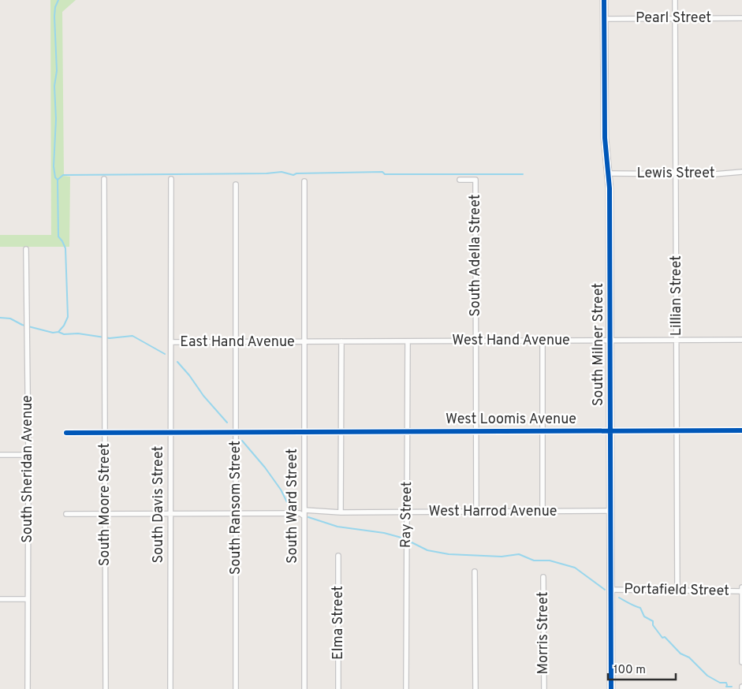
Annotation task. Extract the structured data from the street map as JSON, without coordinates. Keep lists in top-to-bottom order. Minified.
{"streets":{"street":["Pearl Street","Lewis Street","South Adella Street","Lillian Street","West Hand Avenue","East Hand Avenue","South Milner Street","West Loomis Avenue","South Sheridan Avenue","South Moore Street","South Davis Street","South Ward Street","South Ransom Street","West Harrod Avenue","Ray Street","Portafield Street","Elma Street","Morris Street"]},"crossings":[["Pearl Street","Lillian Street"],["Pearl Street","South Milner Street"],["Lewis Street","Lillian Street"],["Lewis Street","South Milner Street"],["South Adella Street","West Hand Avenue"],["South Adella Street","West Loomis Avenue"],["South Adella Street","West Harrod Avenue"],["Lillian Street","West Hand Avenue"],["Lillian Street","West Loomis Avenue"],["Lillian Street","Portafield Street"],["West Hand Avenue","East Hand Avenue"],["West Hand Avenue","South Milner Street"],["West Hand Avenue","South Ward Street"],["West Hand Avenue","Ray Street"],["East Hand Avenue","South Davis Street"],["East Hand Avenue","South Ward Street"],["East Hand Avenue","South Ransom Street"],["South Milner Street","West Loomis Avenue"],["South Milner Street","West Harrod Avenue"],["South Milner Street","Portafield Street"],["West Loomis Avenue","South Moore Street"],["West Loomis Avenue","South Davis Street"],["West Loomis Avenue","South Ward Street"],["West Loomis Avenue","South Ransom Street"],["West Loomis Avenue","Ray Street"],["South Ward Street","West Harrod Avenue"],["West Harrod Avenue","Ray Street"]],"scale_bar":"100 m"}
